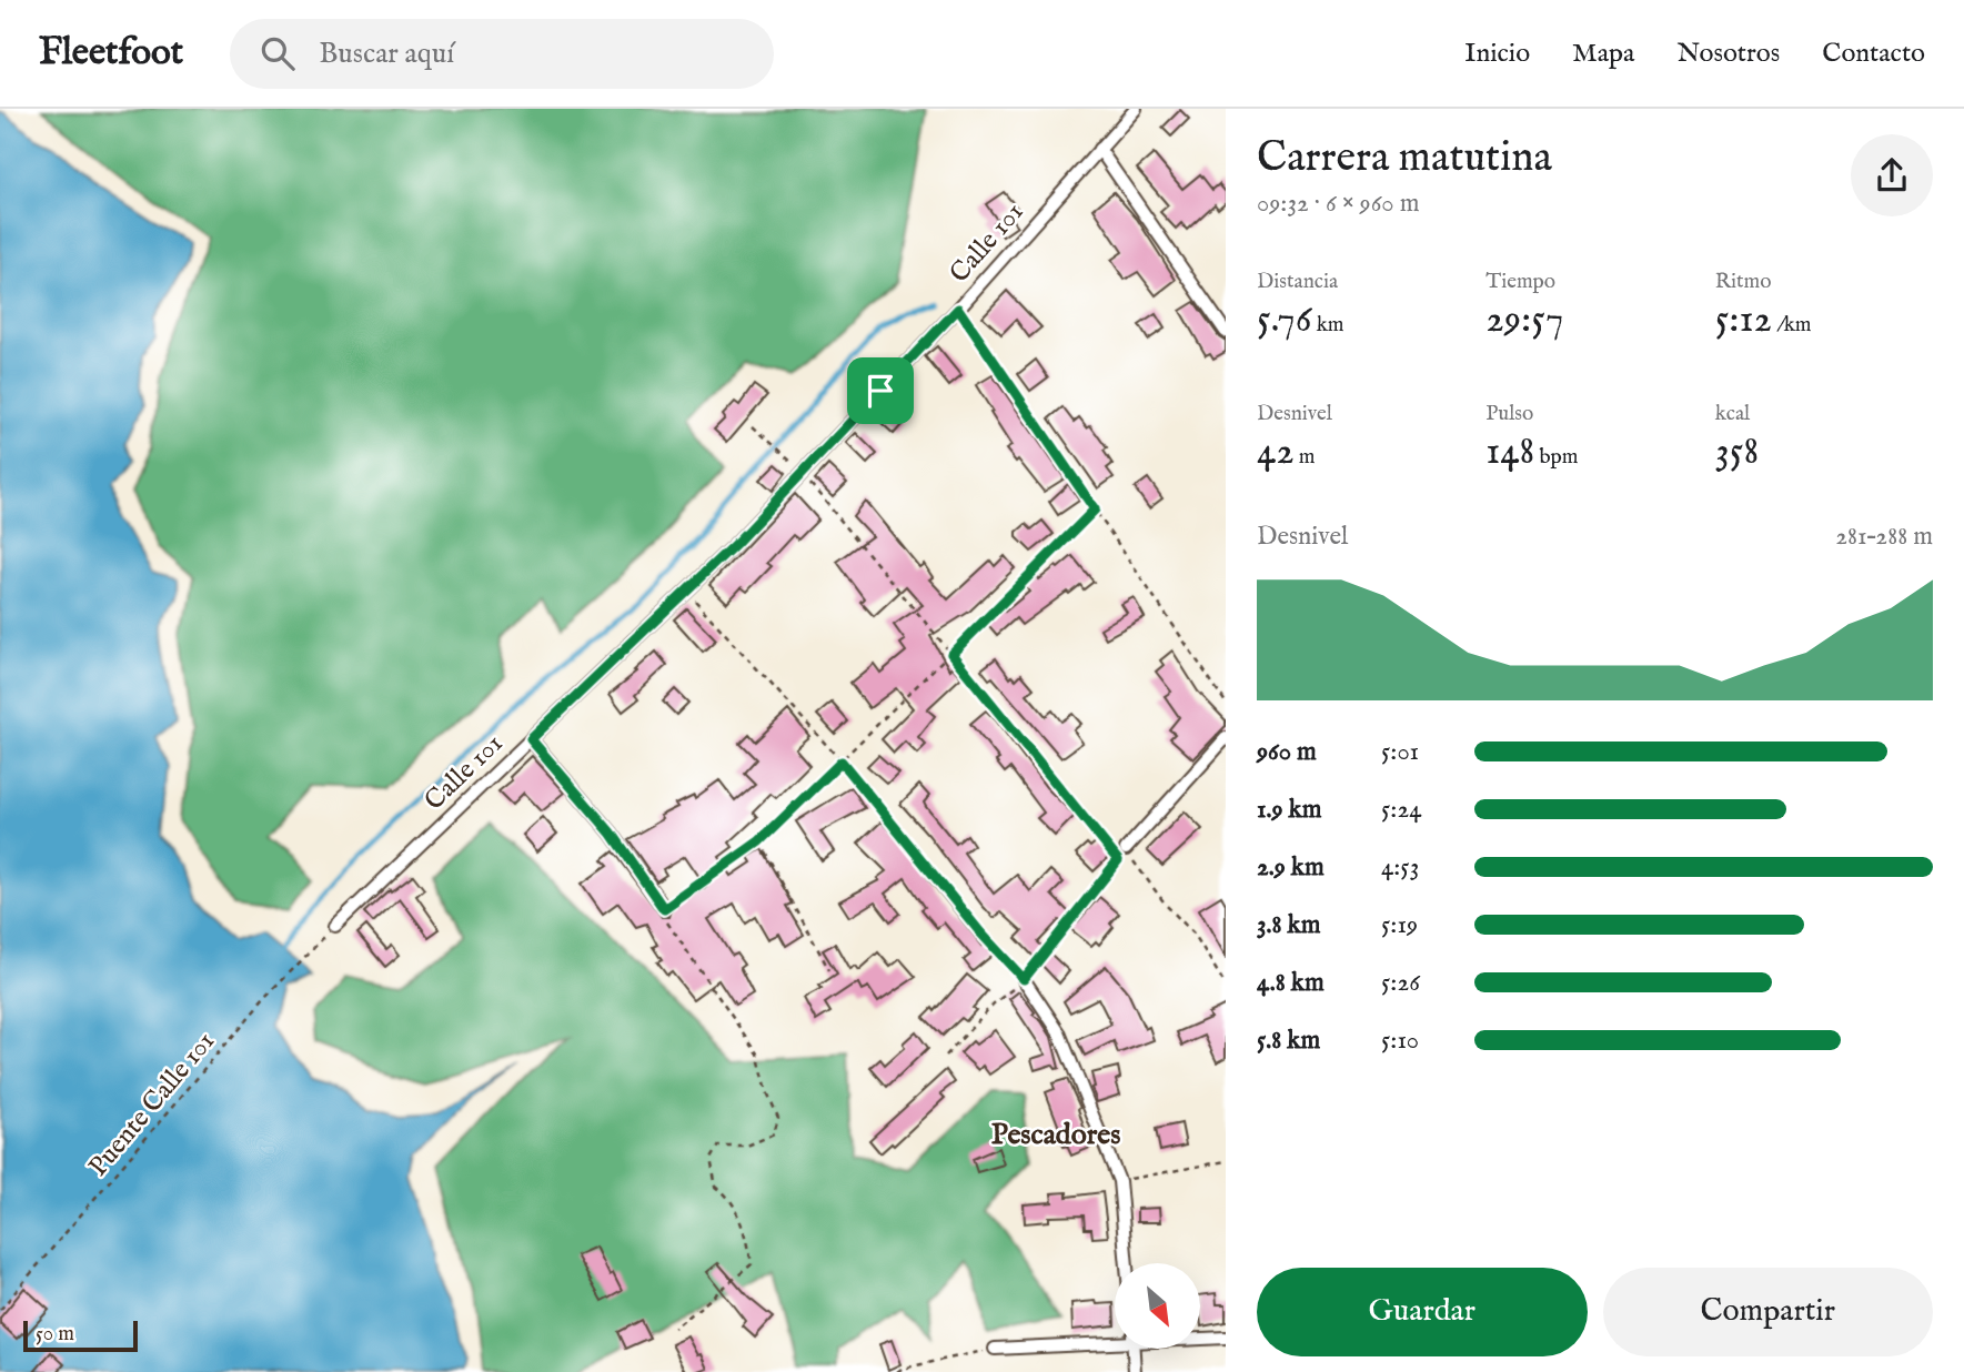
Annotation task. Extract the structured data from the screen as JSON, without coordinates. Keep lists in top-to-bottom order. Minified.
{"streets":{"street":["Calle 101"],"path":["Puente Calle 101"]},"crossings":[["Calle 101","Puente Calle 101"]],"districts":["Pescadores"],"scale_bar":"50 m","north":"bottom right","page":{"header":"Fleetfoot","search":"Buscar aquí","nav":["Inicio","Mapa","Nosotros","Contacto"],"heading":["Carrera matutina","09:32 · 6 × 960 m"],"stats":[["Distancia","5.76 km"],["Tiempo","29:57"],["Ritmo","5:12 /km"],["Desnivel","42 m"],["Pulso","148 bpm"],["kcal","358"]],"chart":["Desnivel","281–288 m"],"list":[{"name":"960 m","note":"5:01"},{"name":"1.9 km","note":"5:24"},{"name":"2.9 km","note":"4:53"},{"name":"3.8 km","note":"5:19"},{"name":"4.8 km","note":"5:26"},{"name":"5.8 km","note":"5:10"}],"buttons":["Guardar","Compartir"],"scale":"50 m"}}
